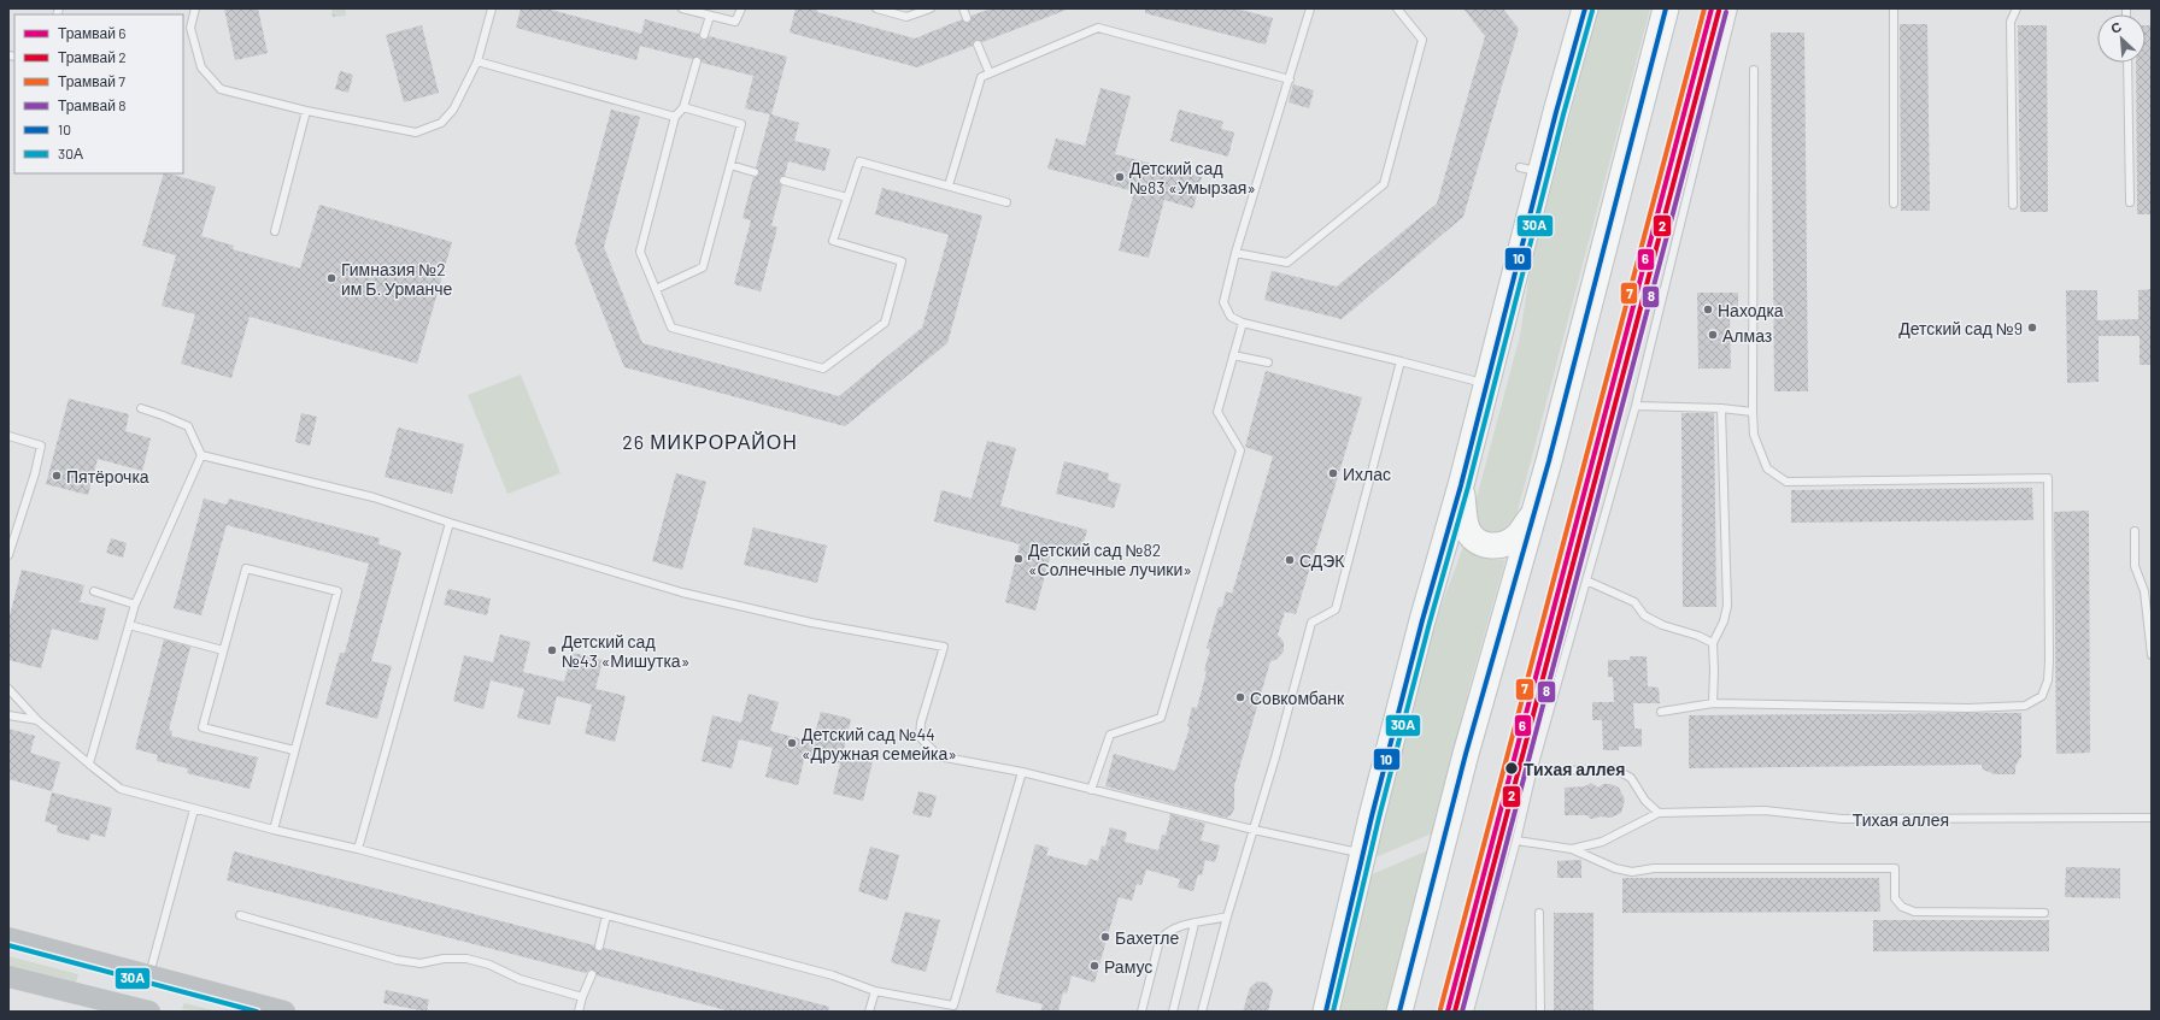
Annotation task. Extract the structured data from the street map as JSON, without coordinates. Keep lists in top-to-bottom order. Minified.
{"streets":{"lane":["Тихая аллея"]},"districts":["26 МИКРОРАЙОН"],"places":["Детский сад №83 «Умырзая»","Гимназия №2 им Б. Урманче","Находка","Детский сад №9","Алмаз","Ихлас","Пятёрочка","Детский сад №82 «Солнечные лучики»","СДЭК","Детский сад №43 «Мишутка»","Совкомбанк","Детский сад №44 «Дружная семейка»","Тихая аллея","Бахетле","Рамус"],"lines":["tram line 6","tram line 7","transit line 10","tram line 2","transit line 30А","tram line 8"],"legend":["Трамвай 6","Трамвай 2","Трамвай 7","Трамвай 8","10","30А"],"north":"top left"}
